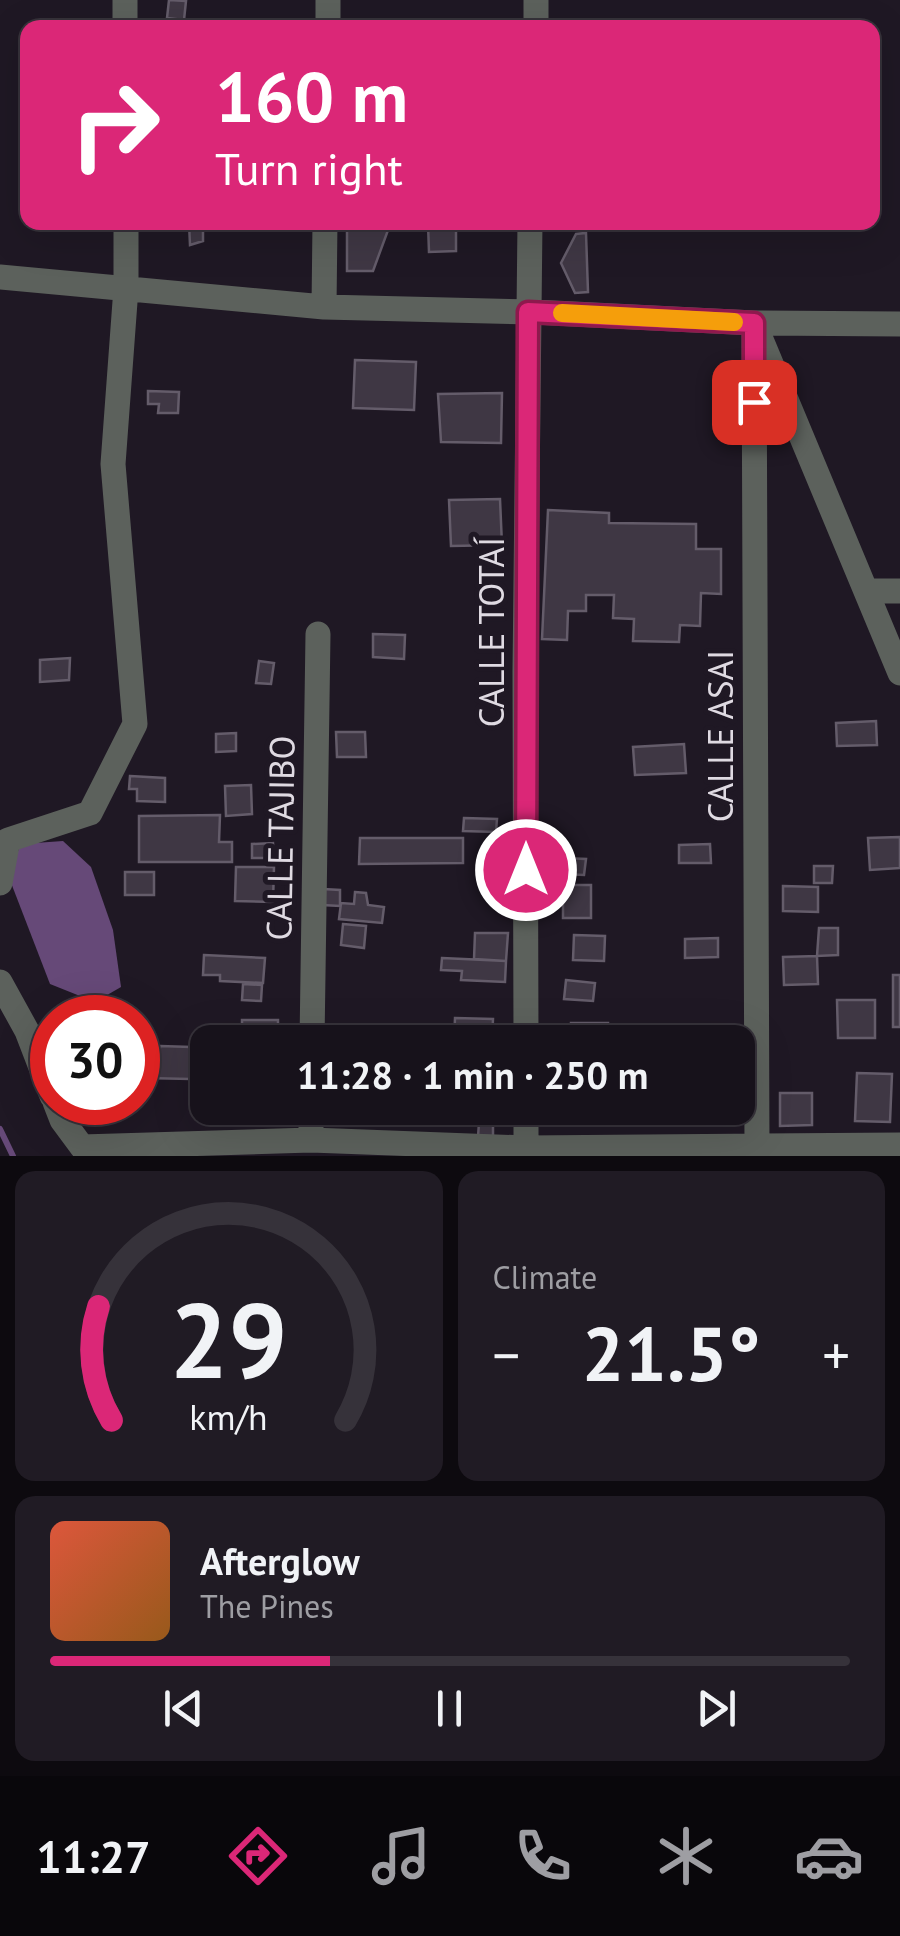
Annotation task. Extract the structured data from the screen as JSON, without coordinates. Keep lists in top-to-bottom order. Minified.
{"streets":{"street":["CALLE TOTAÍ","CALLE ASAI","CALLE TAJIBO"]},"page":{"turn":["160 m","Turn right"],"limit":"30","trip":"11:28 · 1 min · 250 m","tile":"Climate","heat":["−","21.5°","+"],"song":["Afterglow","The Pines"],"tabs":"11:27","gauge":["29","km/h"]}}
